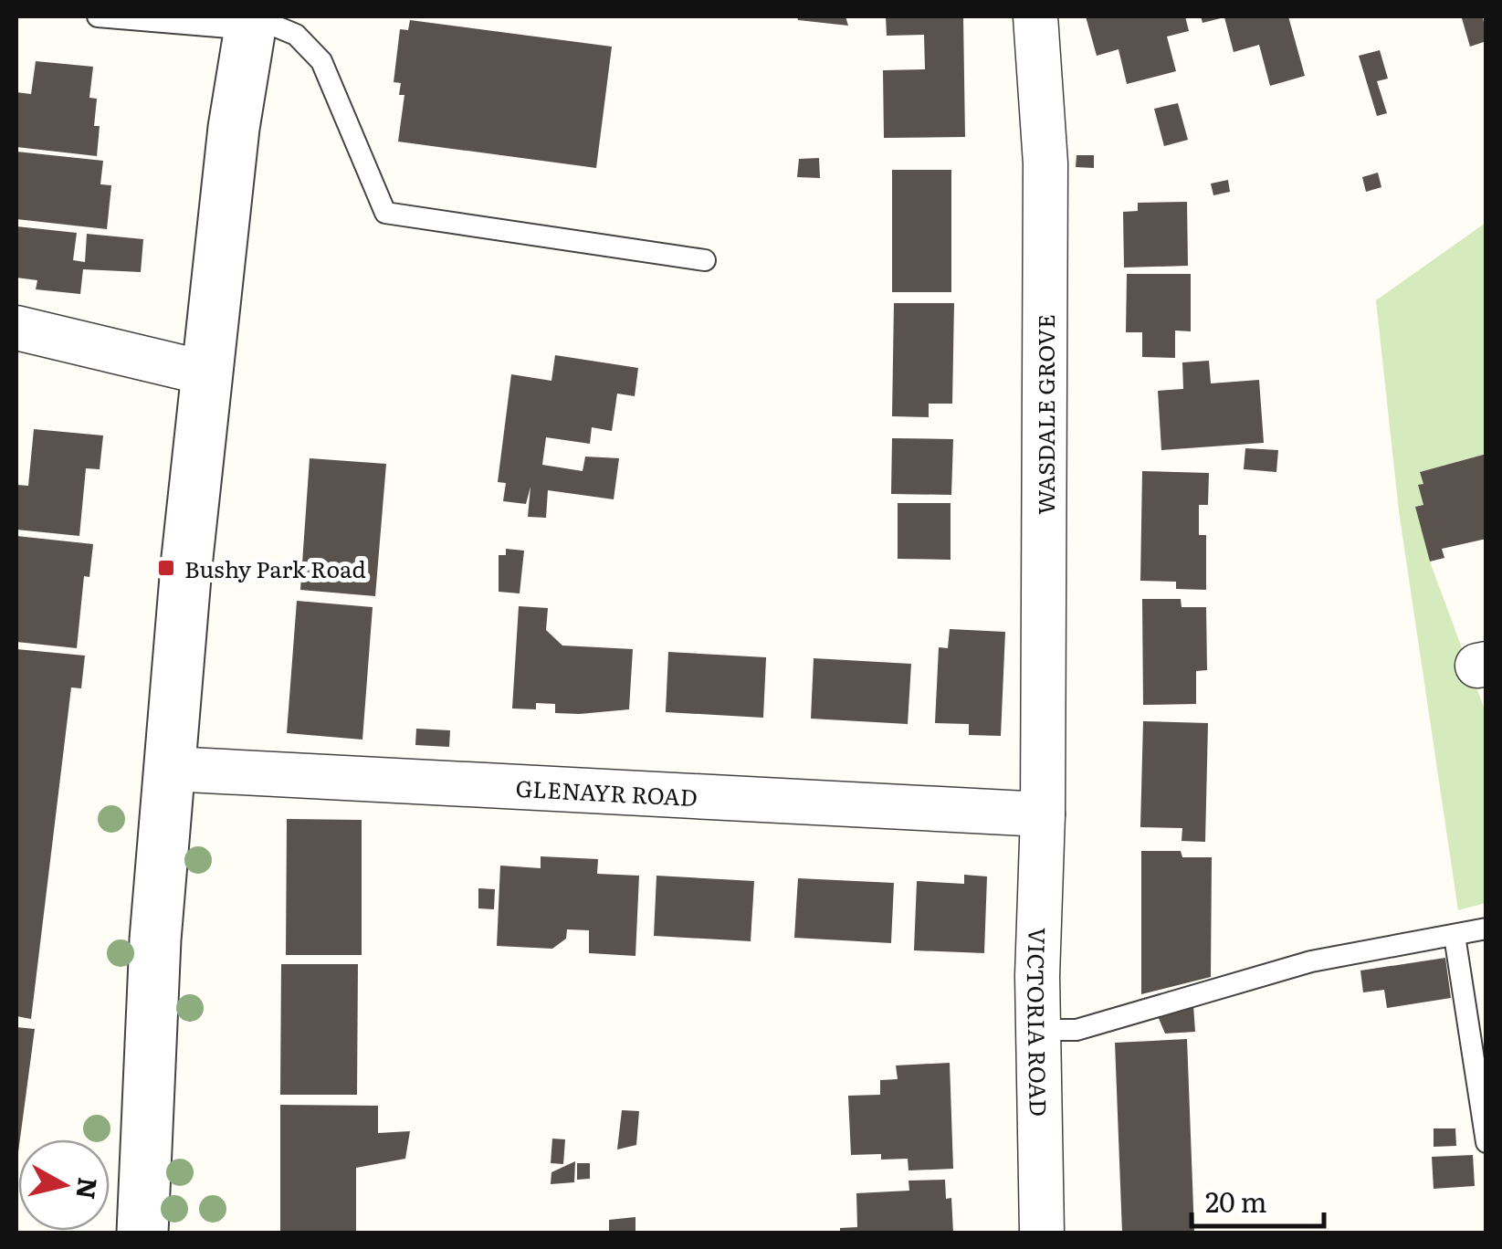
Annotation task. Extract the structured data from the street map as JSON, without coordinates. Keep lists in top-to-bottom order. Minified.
{"streets":{"street":["WASDALE GROVE","GLENAYR ROAD","VICTORIA ROAD"]},"crossings":[["WASDALE GROVE","GLENAYR ROAD"],["WASDALE GROVE","VICTORIA ROAD"],["GLENAYR ROAD","VICTORIA ROAD"]],"places":{"transit":["Bushy Park Road"]},"scale_bar":"20 m","north":"right"}
